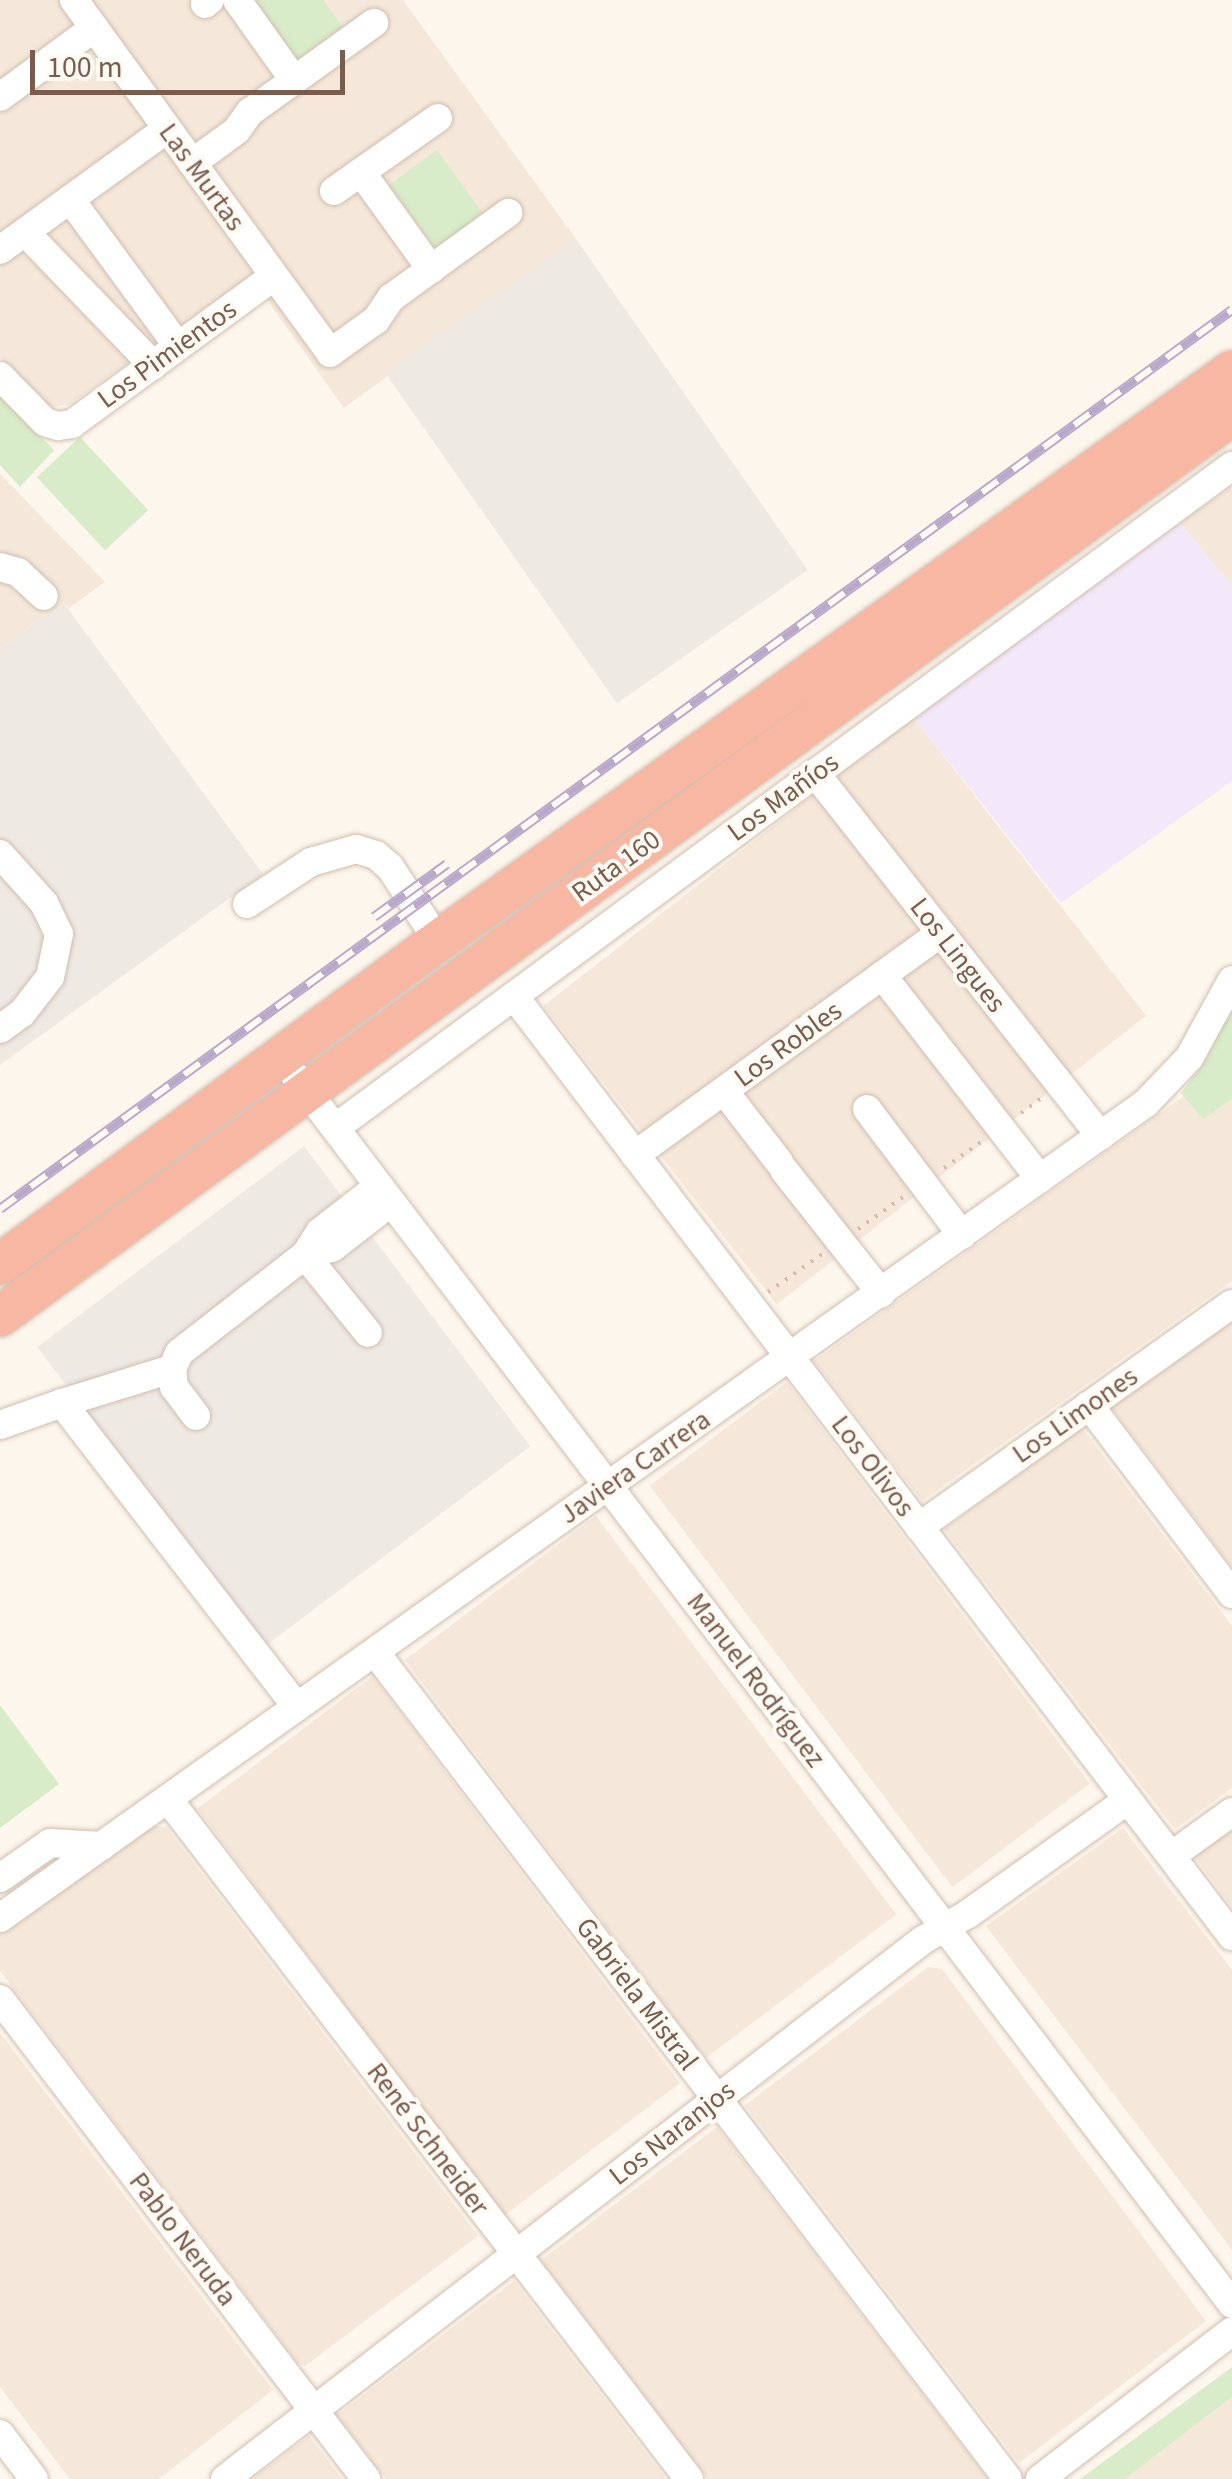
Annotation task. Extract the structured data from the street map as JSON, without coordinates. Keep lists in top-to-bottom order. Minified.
{"streets":{"highway":["Ruta 160"],"street":["Las Murtas","Los Pimientos","Los Mañíos","Los Lingues","Los Robles","Los Limones","Los Olivos","Javiera Carrera","Manuel Rodríguez","Gabriela Mistral","Los Naranjos","René Schneider","Pablo Neruda"]},"crossings":[["Las Murtas","Los Pimientos"],["Los Mañíos","Los Lingues"],["Los Mañíos","Los Olivos"],["Los Mañíos","Manuel Rodríguez"],["Ruta 160","Manuel Rodríguez"],["Los Lingues","Los Robles"],["Los Lingues","Javiera Carrera"],["Los Robles","Los Olivos"],["Los Limones","Los Olivos"],["Los Olivos","Javiera Carrera"],["Los Olivos","Los Naranjos"],["Javiera Carrera","Manuel Rodríguez"],["Javiera Carrera","Gabriela Mistral"],["Javiera Carrera","René Schneider"],["Manuel Rodríguez","Los Naranjos"],["Gabriela Mistral","Los Naranjos"],["Los Naranjos","René Schneider"],["Los Naranjos","Pablo Neruda"]],"scale_bar":"100 m"}
